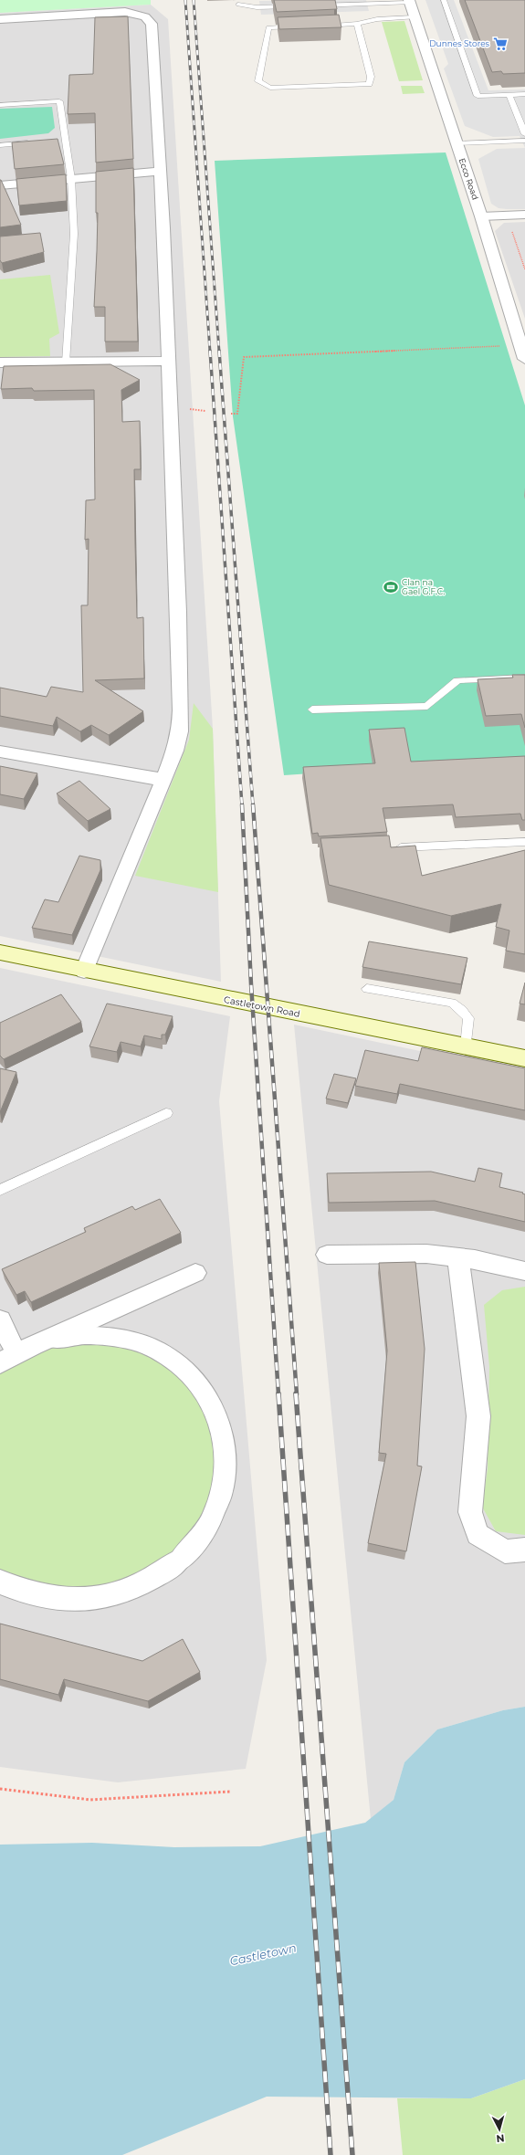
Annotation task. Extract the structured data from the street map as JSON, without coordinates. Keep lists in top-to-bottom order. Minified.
{"streets":{"main road":["Castletown Road"],"street":["Ecco Road"]},"water":["Castletown"],"places":{"supermarket":["Dunnes Stores"],"sports":["Clan na Gael G.F.C."]},"north":"bottom"}
